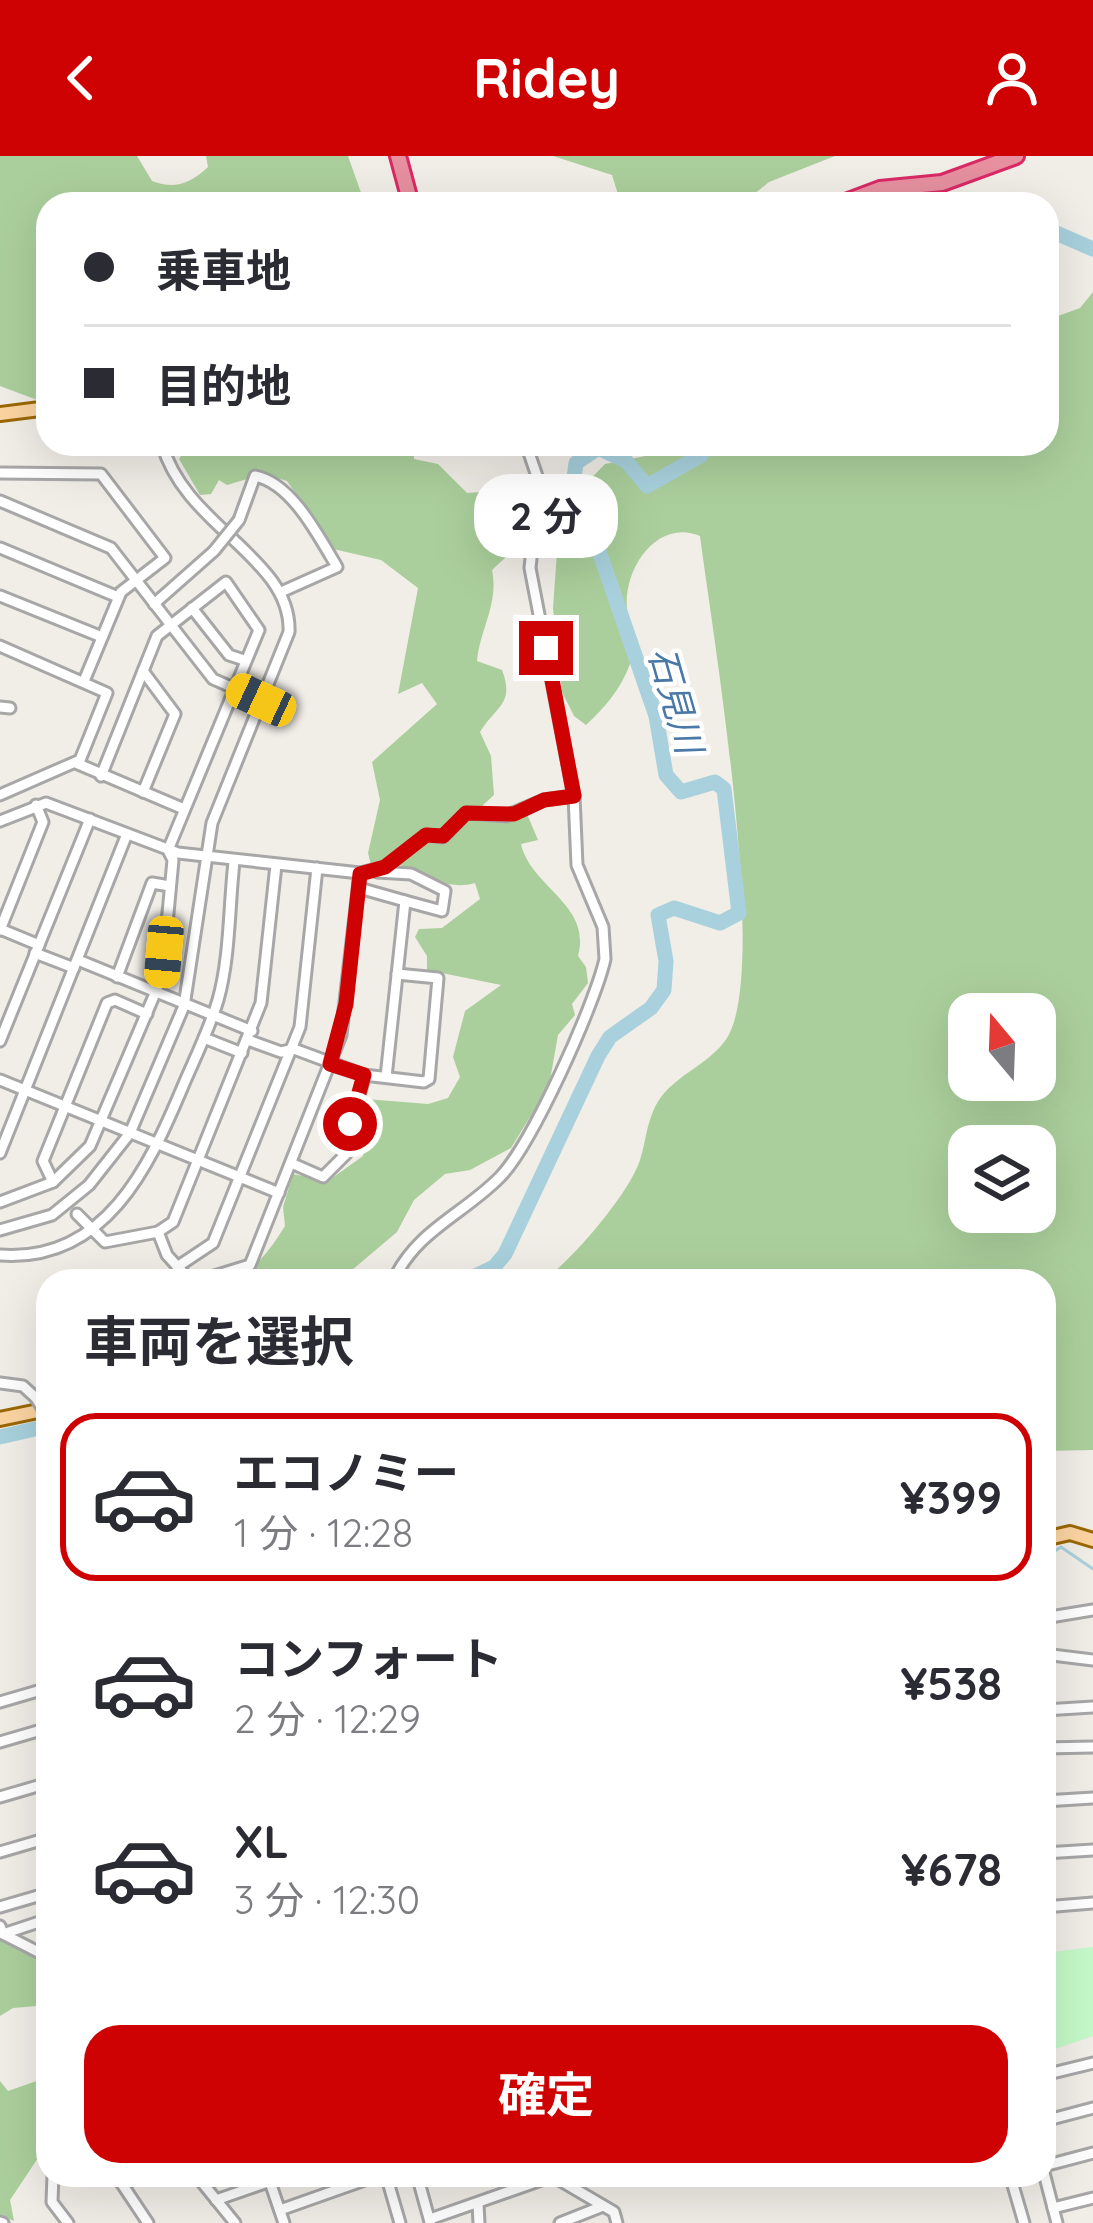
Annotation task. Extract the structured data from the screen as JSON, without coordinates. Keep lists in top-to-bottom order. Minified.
{"water":["石見川"],"north":"top","page":{"header":"Ridey","banner":["乗車地","目的地"],"bubble":"2 分","heading":"車両を選択","list":[{"name":"エコノミー","note":"1 分 · 12:28","value":"¥399"},{"name":"コンフォート","note":"2 分 · 12:29","value":"¥538"},{"name":"XL","note":"3 分 · 12:30","value":"¥678"}],"buttons":"確定"}}
